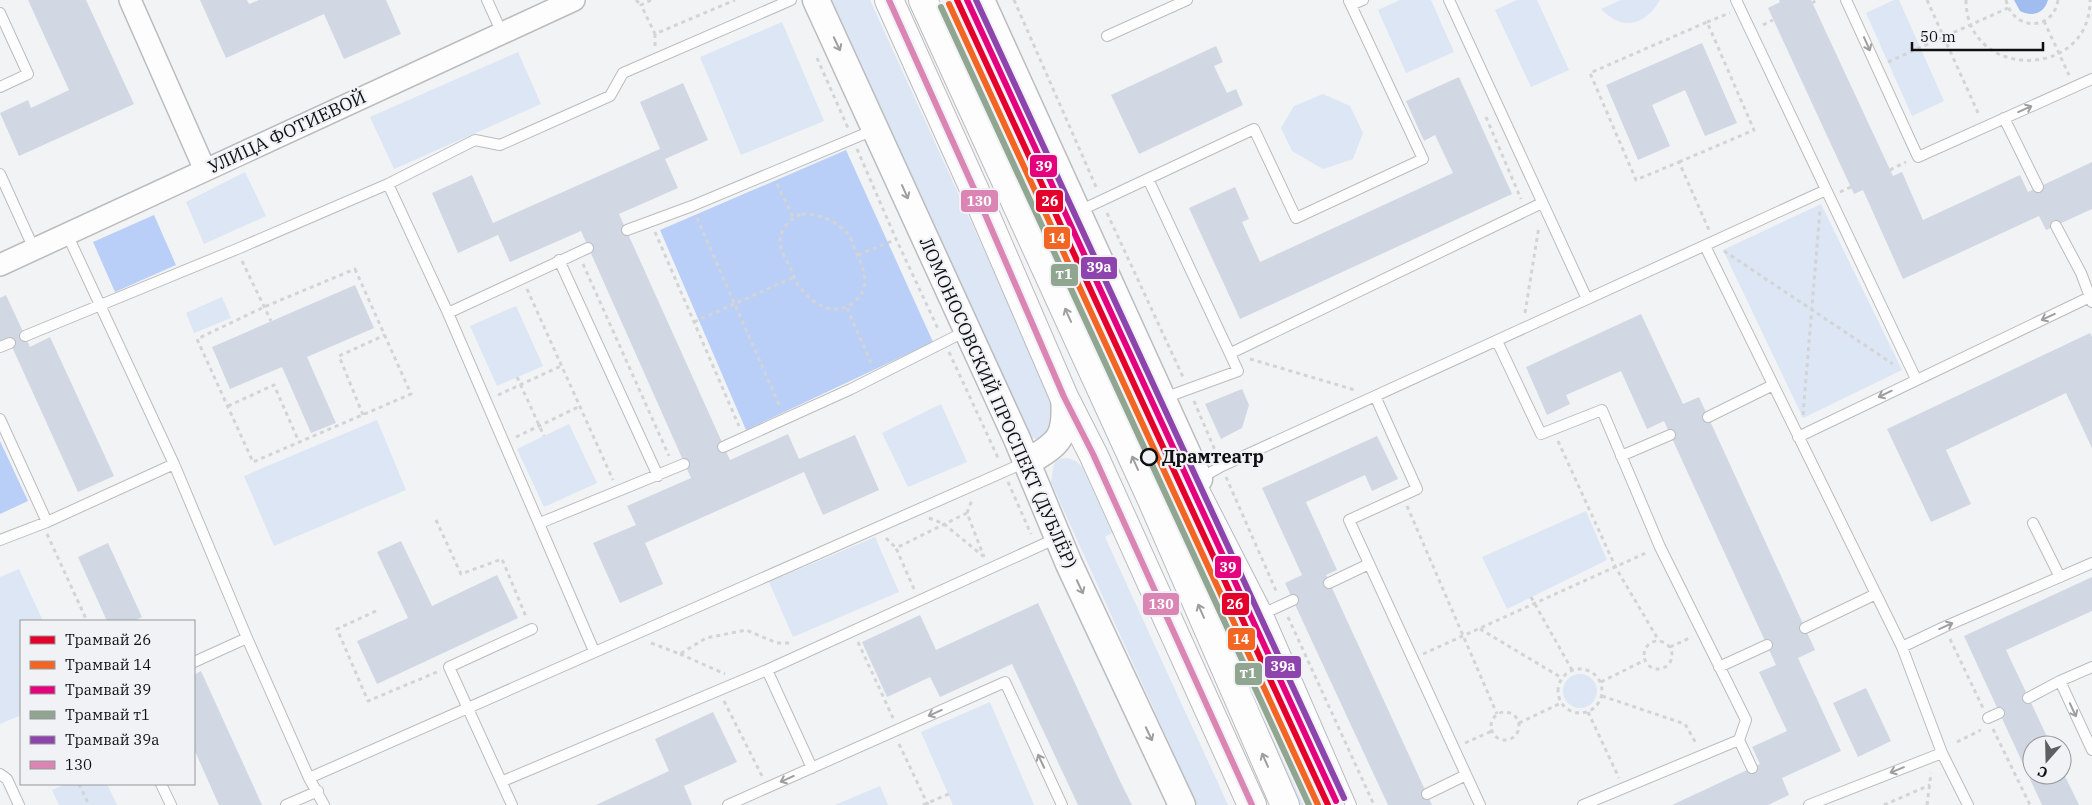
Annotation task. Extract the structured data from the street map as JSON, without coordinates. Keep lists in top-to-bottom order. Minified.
{"streets":{"street":["УЛИЦА ФОТИЕВОЙ","ЛОМОНОСОВСКИЙ ПРОСПЕКТ (ДУБЛЁР)"]},"places":["Драмтеатр"],"lines":["tram line 26","tram line 39","tram line 39а","transit line 130","tram line 14","tram line т1"],"legend":["Трамвай 26","Трамвай 14","Трамвай 39","Трамвай т1","Трамвай 39а","130"],"scale_bar":"50 m","north":"bottom"}
